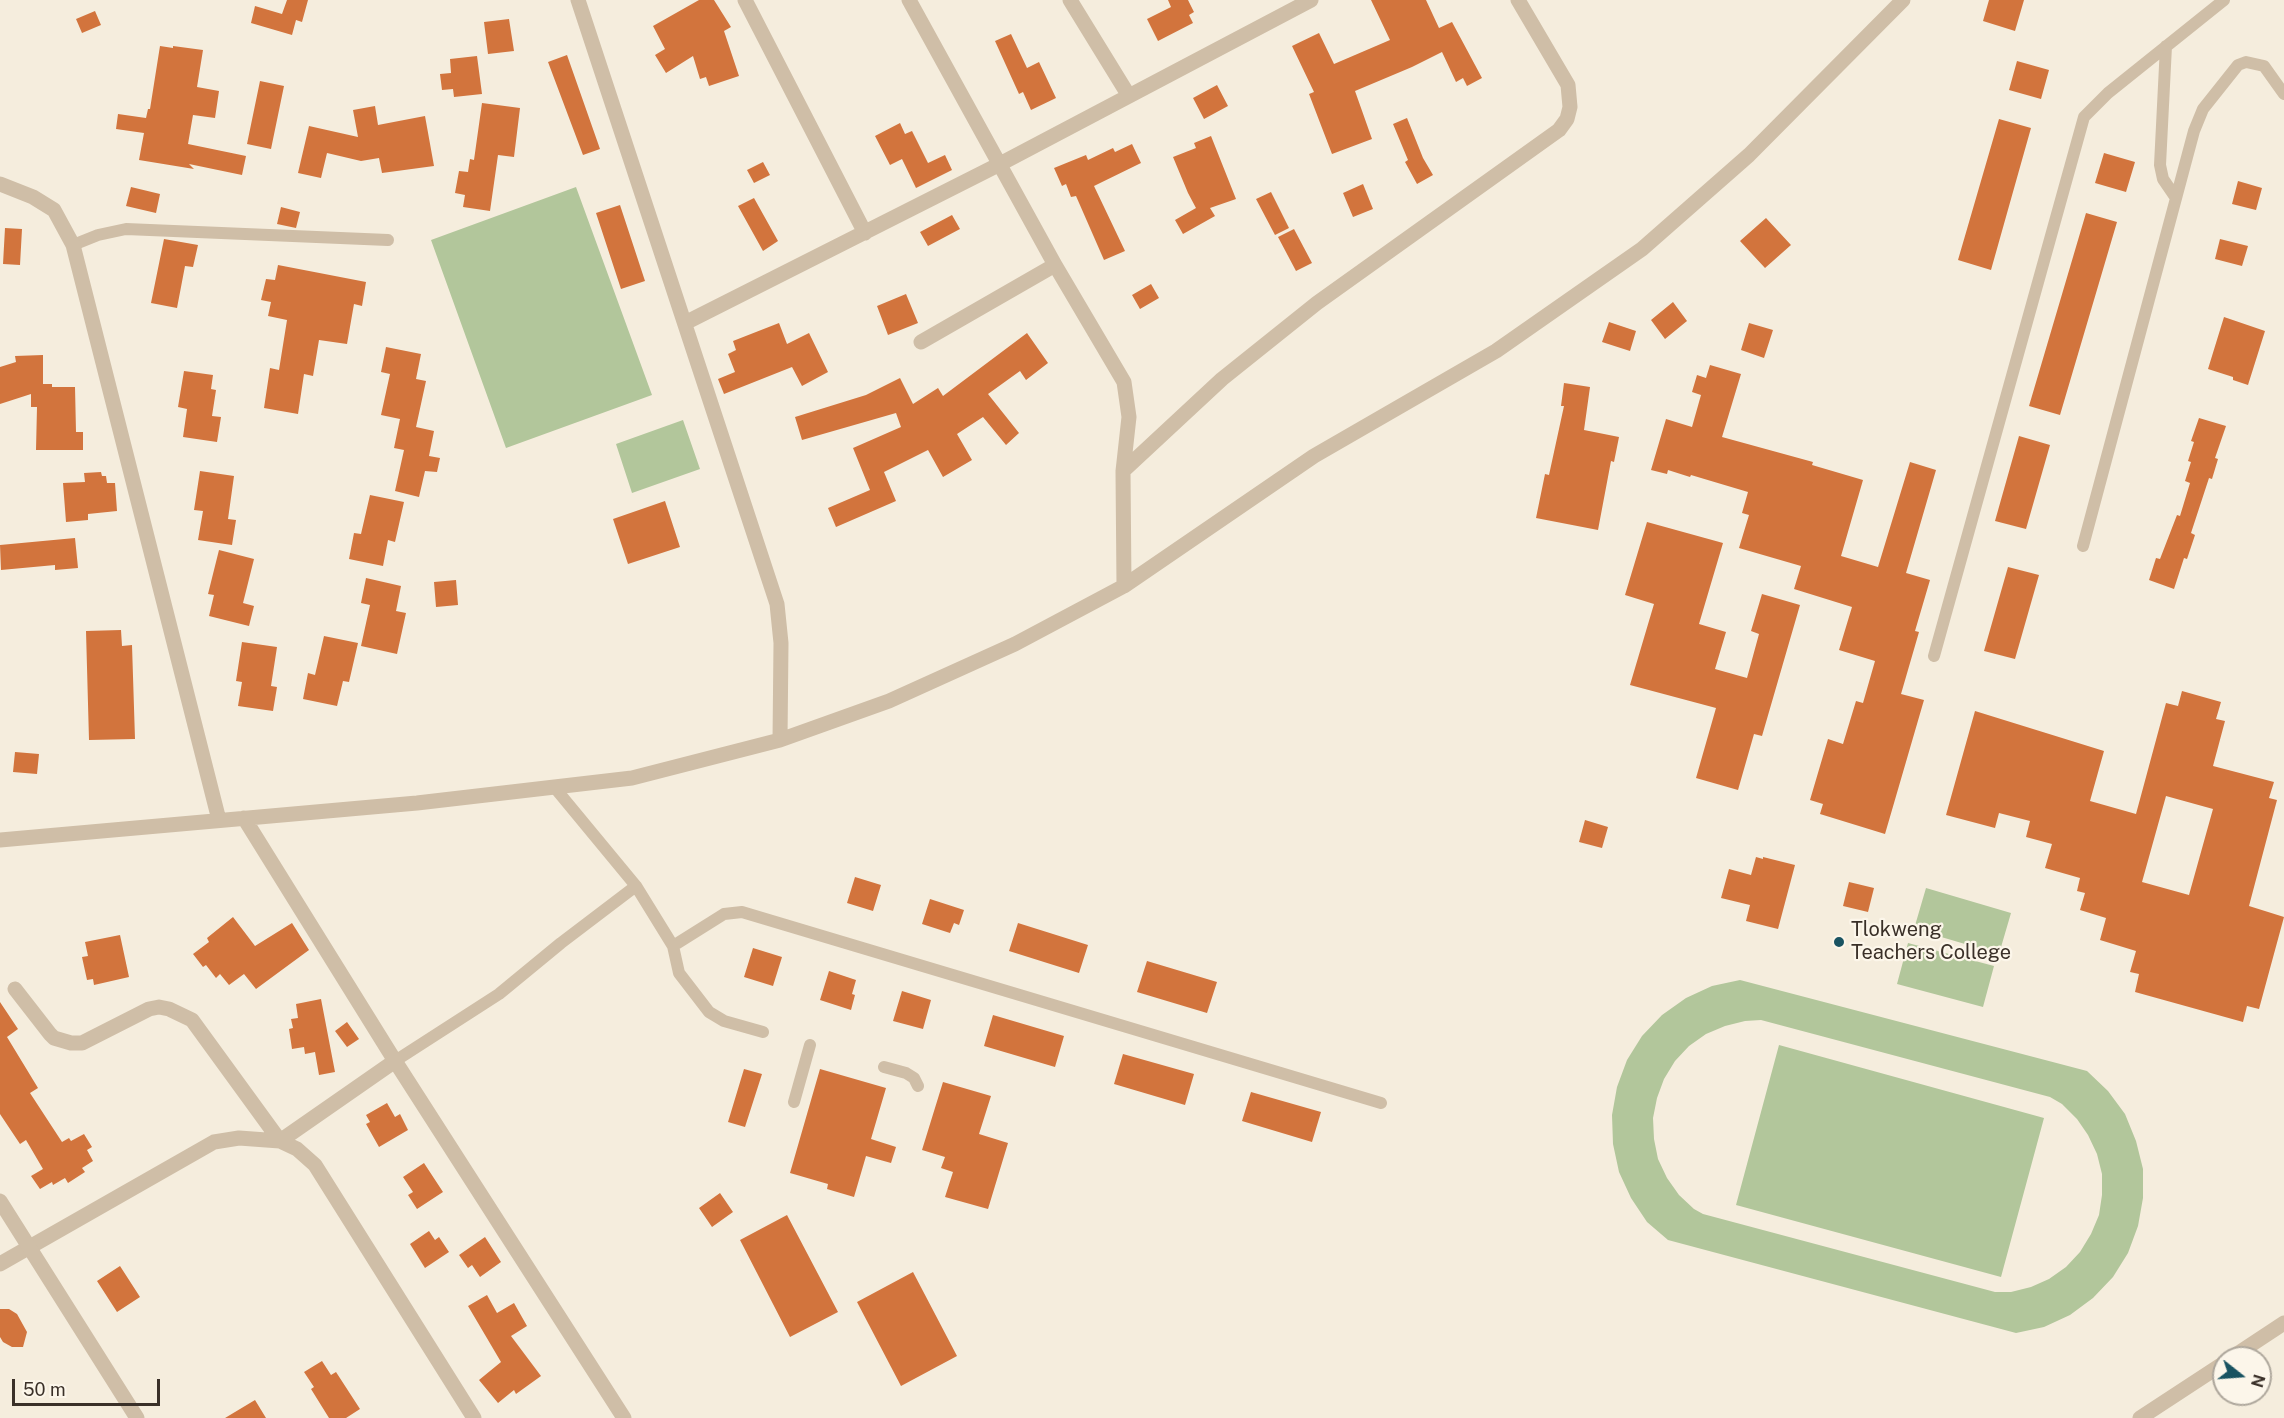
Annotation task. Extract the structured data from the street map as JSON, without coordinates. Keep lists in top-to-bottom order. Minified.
{"places":["Tlokweng Teachers College"],"scale_bar":"50 m","north":"right"}
